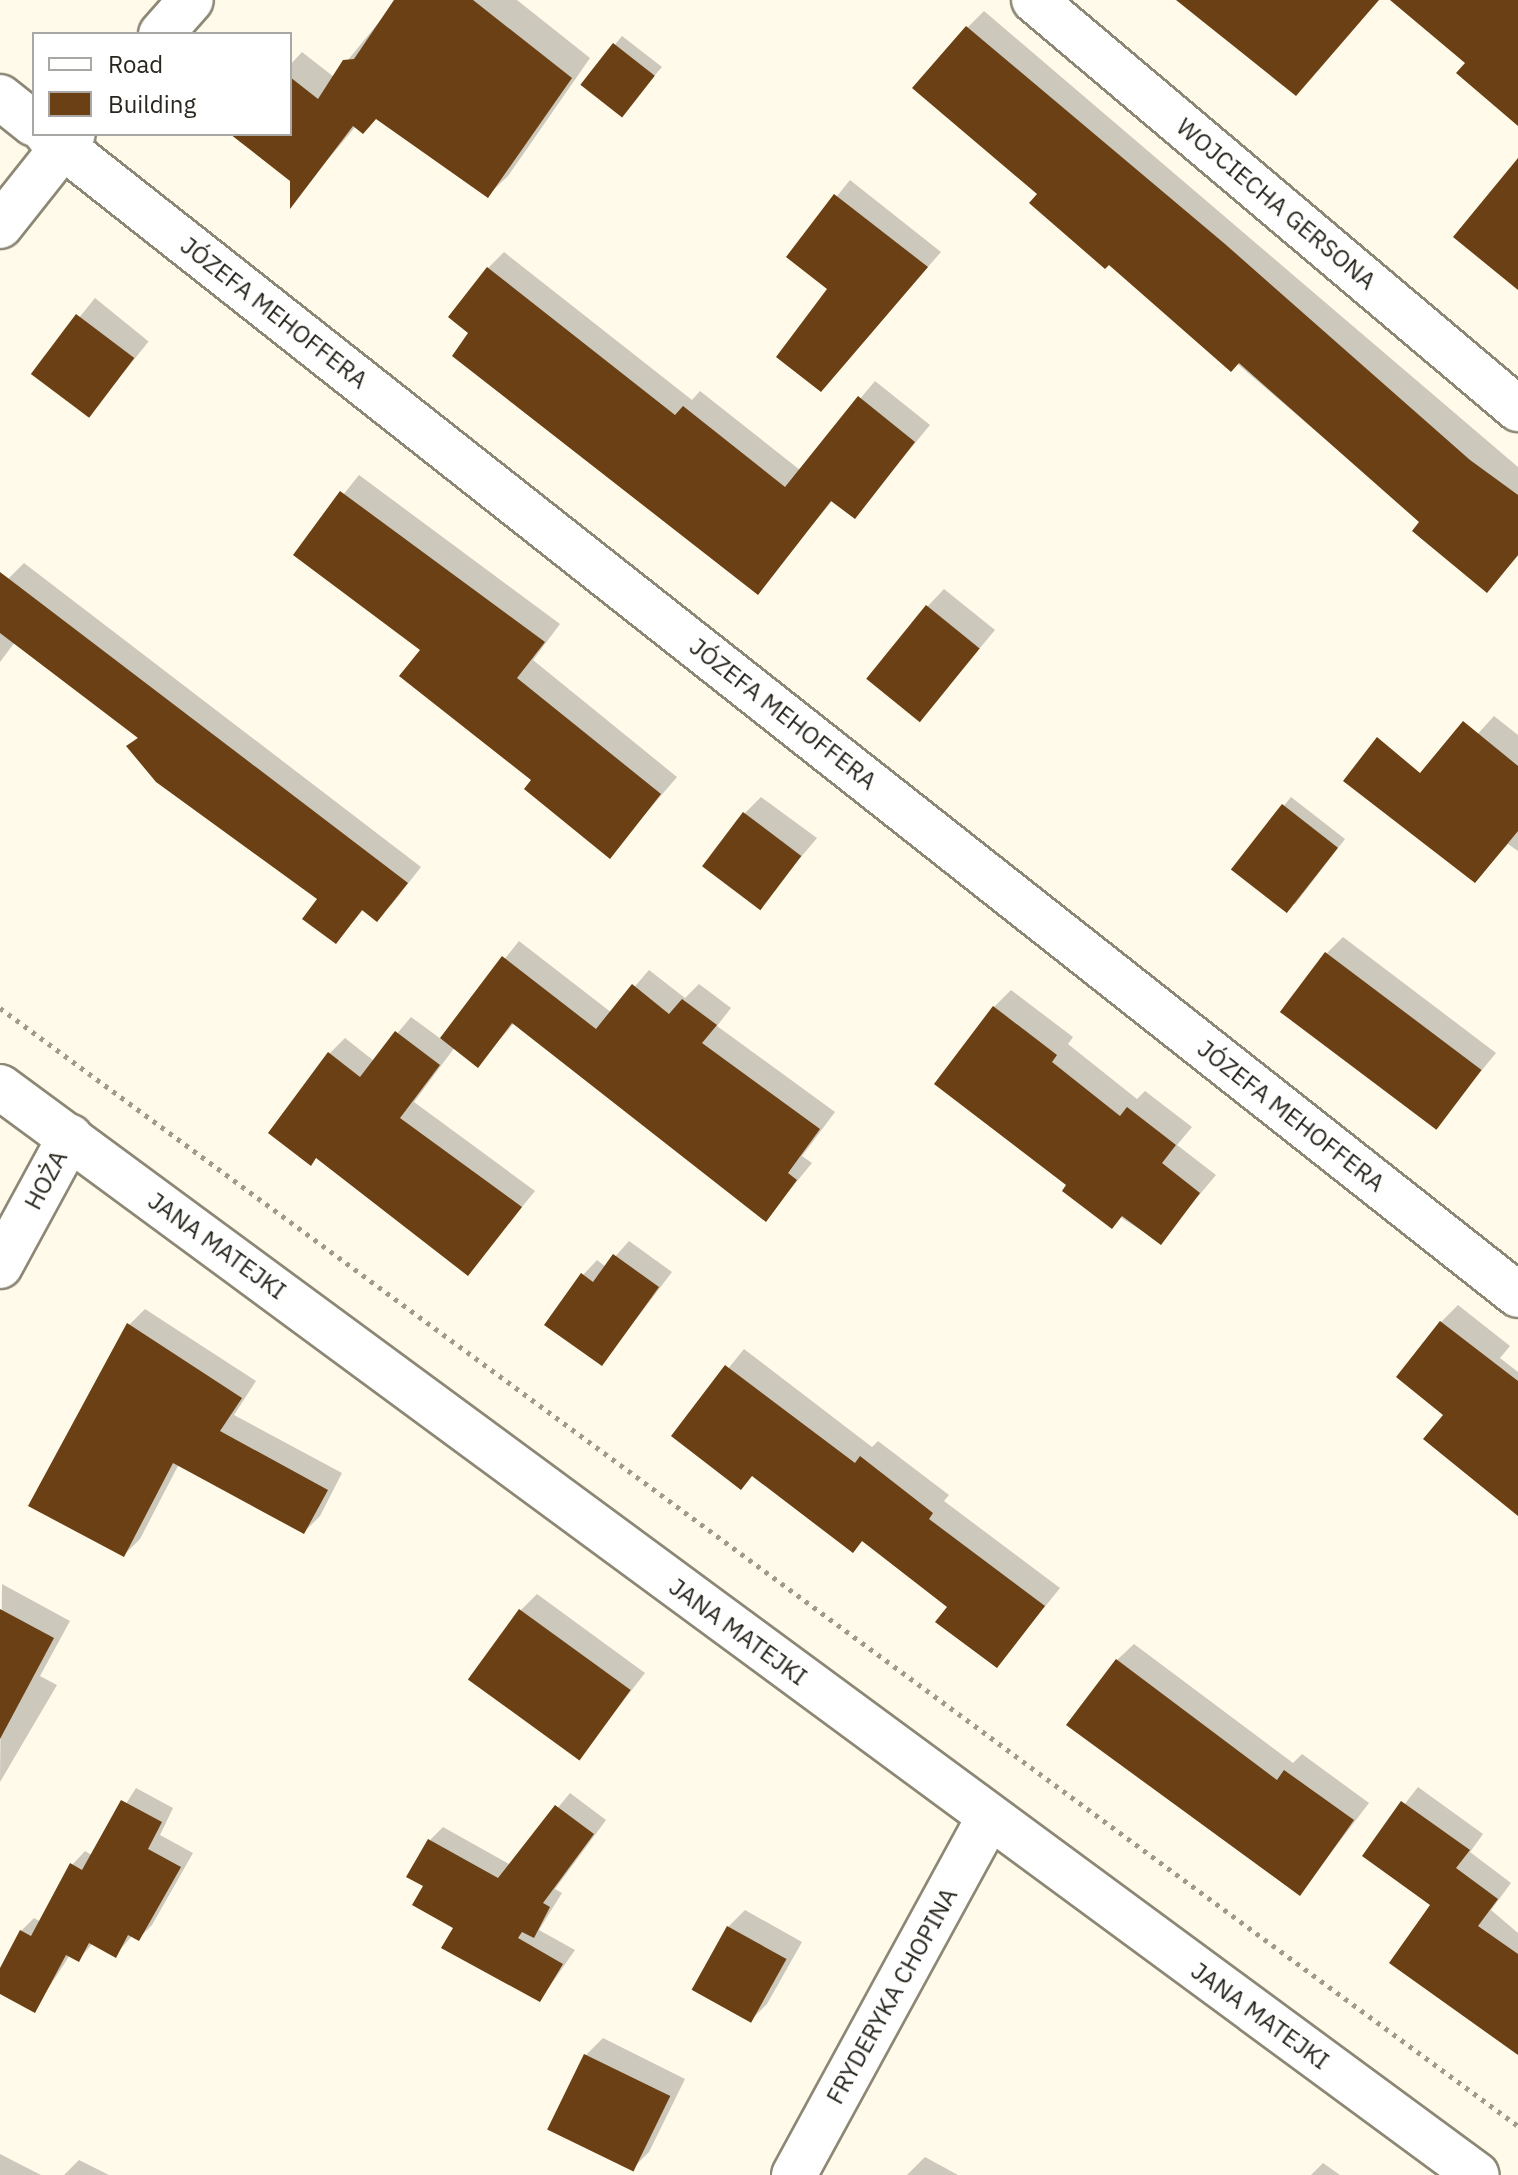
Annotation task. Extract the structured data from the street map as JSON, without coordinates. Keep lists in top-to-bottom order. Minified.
{"streets":{"street":["WOJCIECHA GERSONA","JÓZEFA MEHOFFERA","HOŻA","JANA MATEJKI","FRYDERYKA CHOPINA"]},"crossings":[["HOŻA","JANA MATEJKI"],["JANA MATEJKI","FRYDERYKA CHOPINA"]],"legend":["Road","Building"]}
